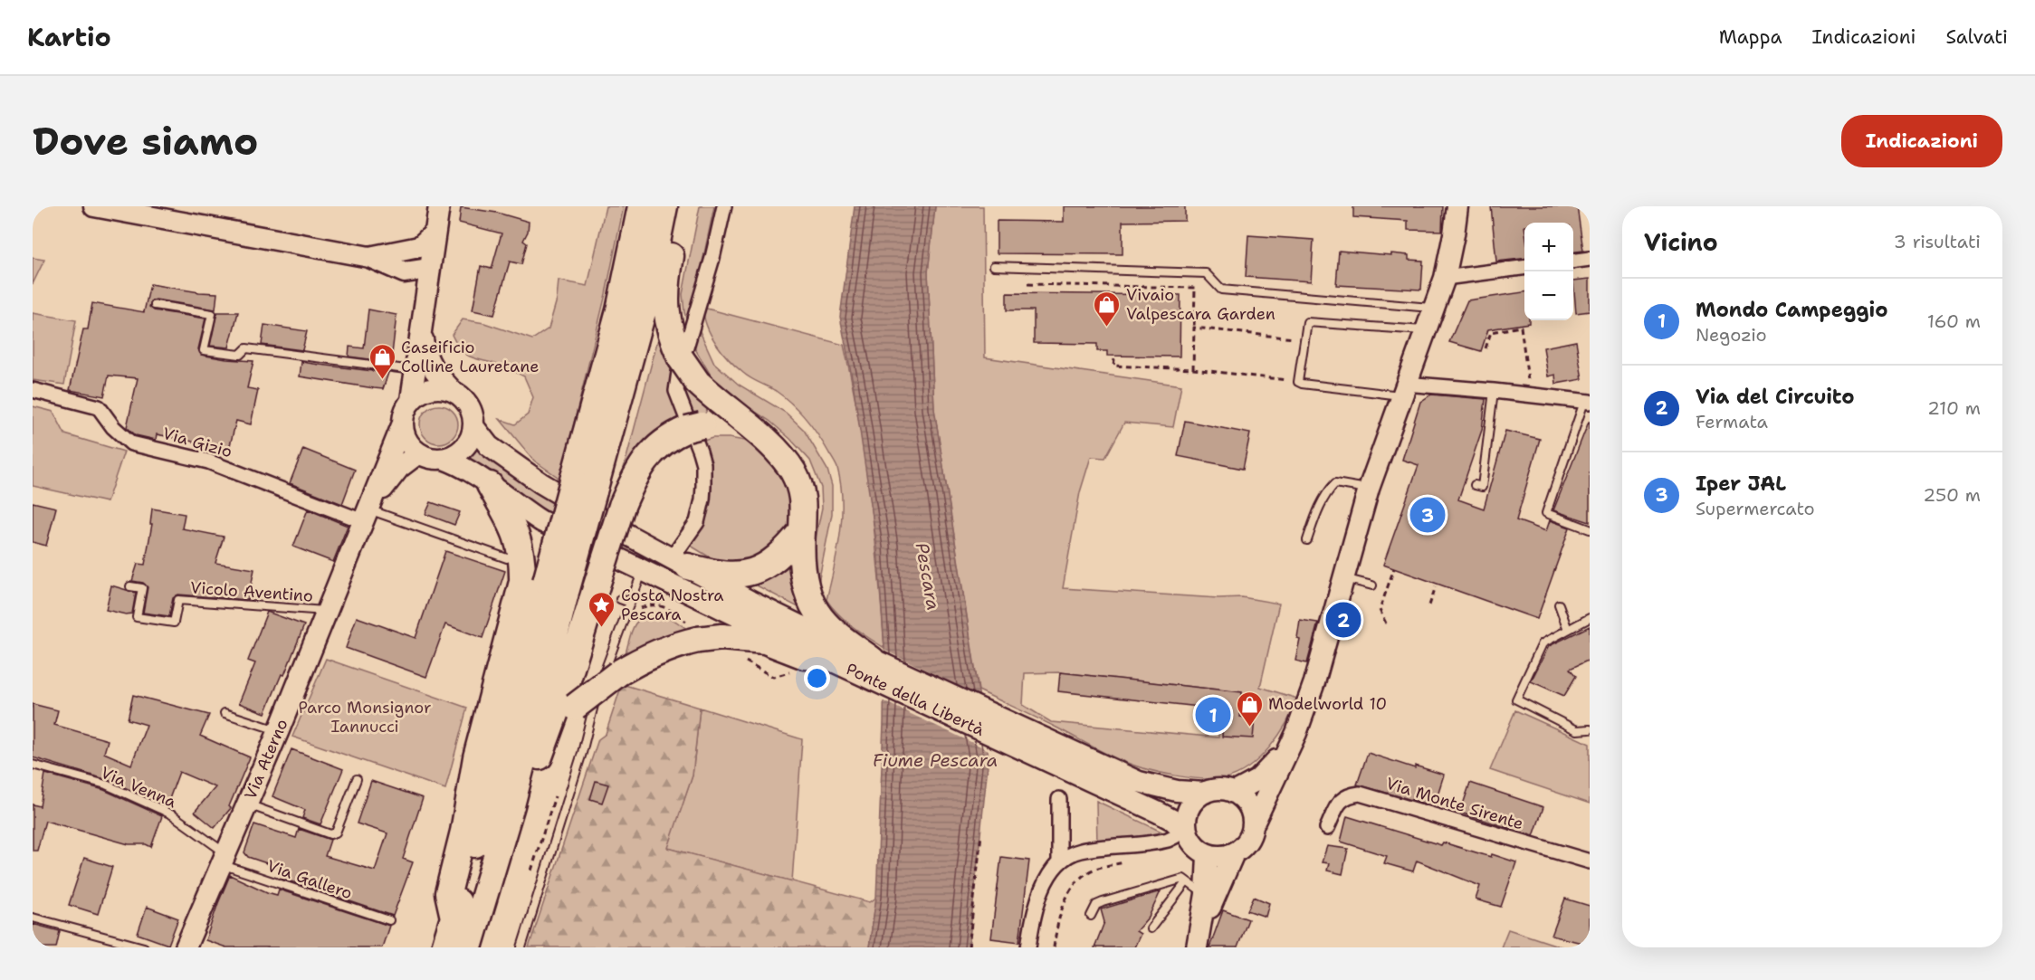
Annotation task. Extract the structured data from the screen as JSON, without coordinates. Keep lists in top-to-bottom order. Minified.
{"streets":{"main road":["Ponte della Libertà","Via Aterno"],"street":["Via Gizio","Via Monte Sirente"],"lane":["Vicolo Aventino","Via Venna","Via Gallero"]},"crossings":[["Via Gizio","Via Aterno"],["Vicolo Aventino","Via Aterno"],["Ponte della Libertà","Via Aterno"],["Via Aterno","Via Venna"],["Via Aterno","Via Gallero"],["Via Venna","Via Gallero"]],"water":["Pescara","Fiume Pescara"],"parks":["Parco Monsignor Iannucci"],"places":{"shop":["Vivaio Valpescara Garden","Caseificio Colline Lauretane","Modelworld 10"],"place":["Costa Nostra Pescara"]},"page":{"header":"Kartio","nav":["Mappa","Indicazioni","Salvati"],"buttons":"Indicazioni","title":"Dove siamo","heading":["Vicino","3 risultati"],"map_buttons":["+","−"],"list":[{"mark":"1","name":"Mondo Campeggio","note":"Negozio","value":"160 m"},{"mark":"2","name":"Via del Circuito","note":"Fermata","value":"210 m"},{"mark":"3","name":"Iper JAL","note":"Supermercato","value":"250 m"}],"pins":["3","2","1"]}}
